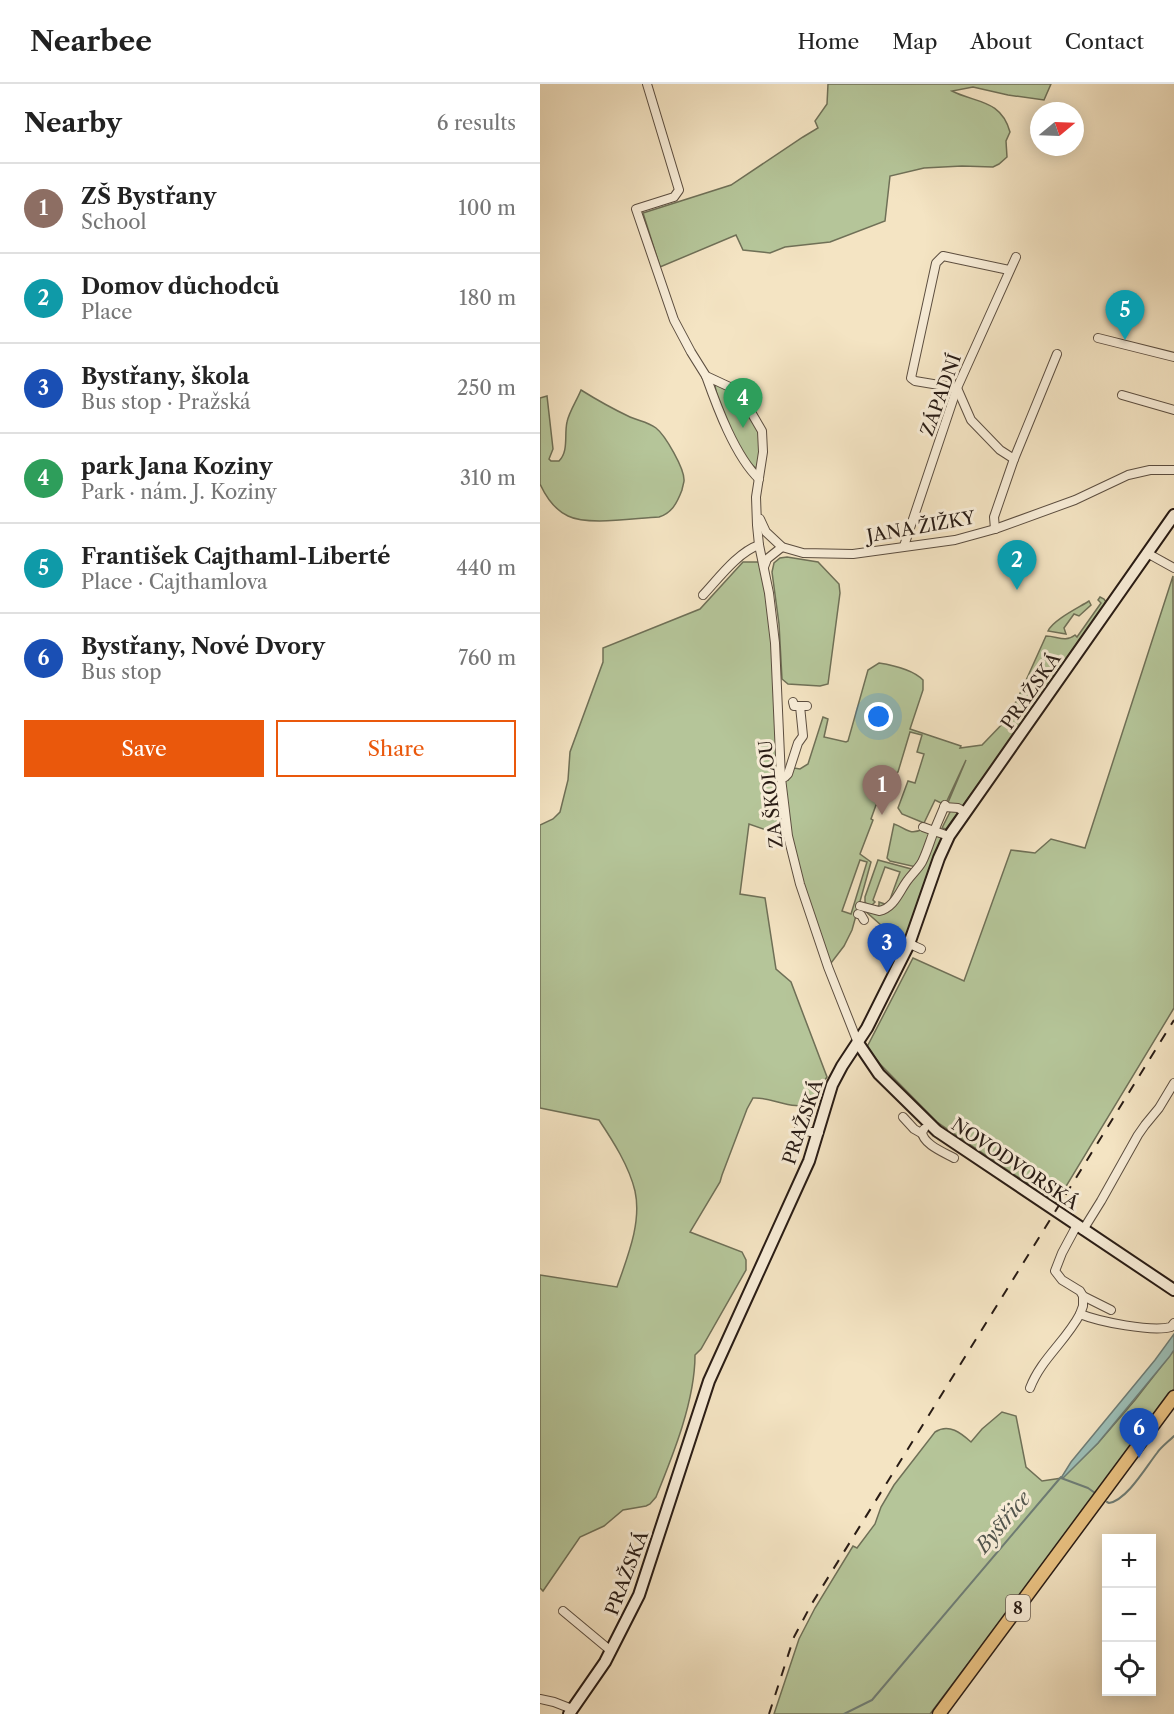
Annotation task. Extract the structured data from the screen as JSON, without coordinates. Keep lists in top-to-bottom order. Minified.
{"streets":{"main road":["8"],"street":["ZÁPADNÍ","JANA ŽIŽKY","PRAŽSKÁ","ZA ŠKOLOU","NOVODVORSKÁ"]},"crossings":[["ZÁPADNÍ","JANA ŽIŽKY"],["PRAŽSKÁ","ZA ŠKOLOU"],["PRAŽSKÁ","NOVODVORSKÁ"],["ZA ŠKOLOU","NOVODVORSKÁ"]],"water":["Bystřice"],"north":"right","page":{"header":"Nearbee","nav":["Home","Map","About","Contact"],"heading":["Nearby","6 results"],"list":[{"mark":"1","name":"ZŠ Bystřany","note":"School","value":"100 m"},{"mark":"2","name":"Domov důchodců","note":"Place","value":"180 m"},{"mark":"3","name":"Bystřany, škola","note":"Bus stop · Pražská","value":"250 m"},{"mark":"4","name":"park Jana Koziny","note":"Park · nám. J. Koziny","value":"310 m"},{"mark":"5","name":"František Cajthaml-Liberté","note":"Place · Cajthamlova","value":"440 m"},{"mark":"6","name":"Bystřany, Nové Dvory","note":"Bus stop","value":"760 m"}],"pins":["5","4","2","1","3","6"],"buttons":["Save","Share"],"map_buttons":["+","−"]}}
